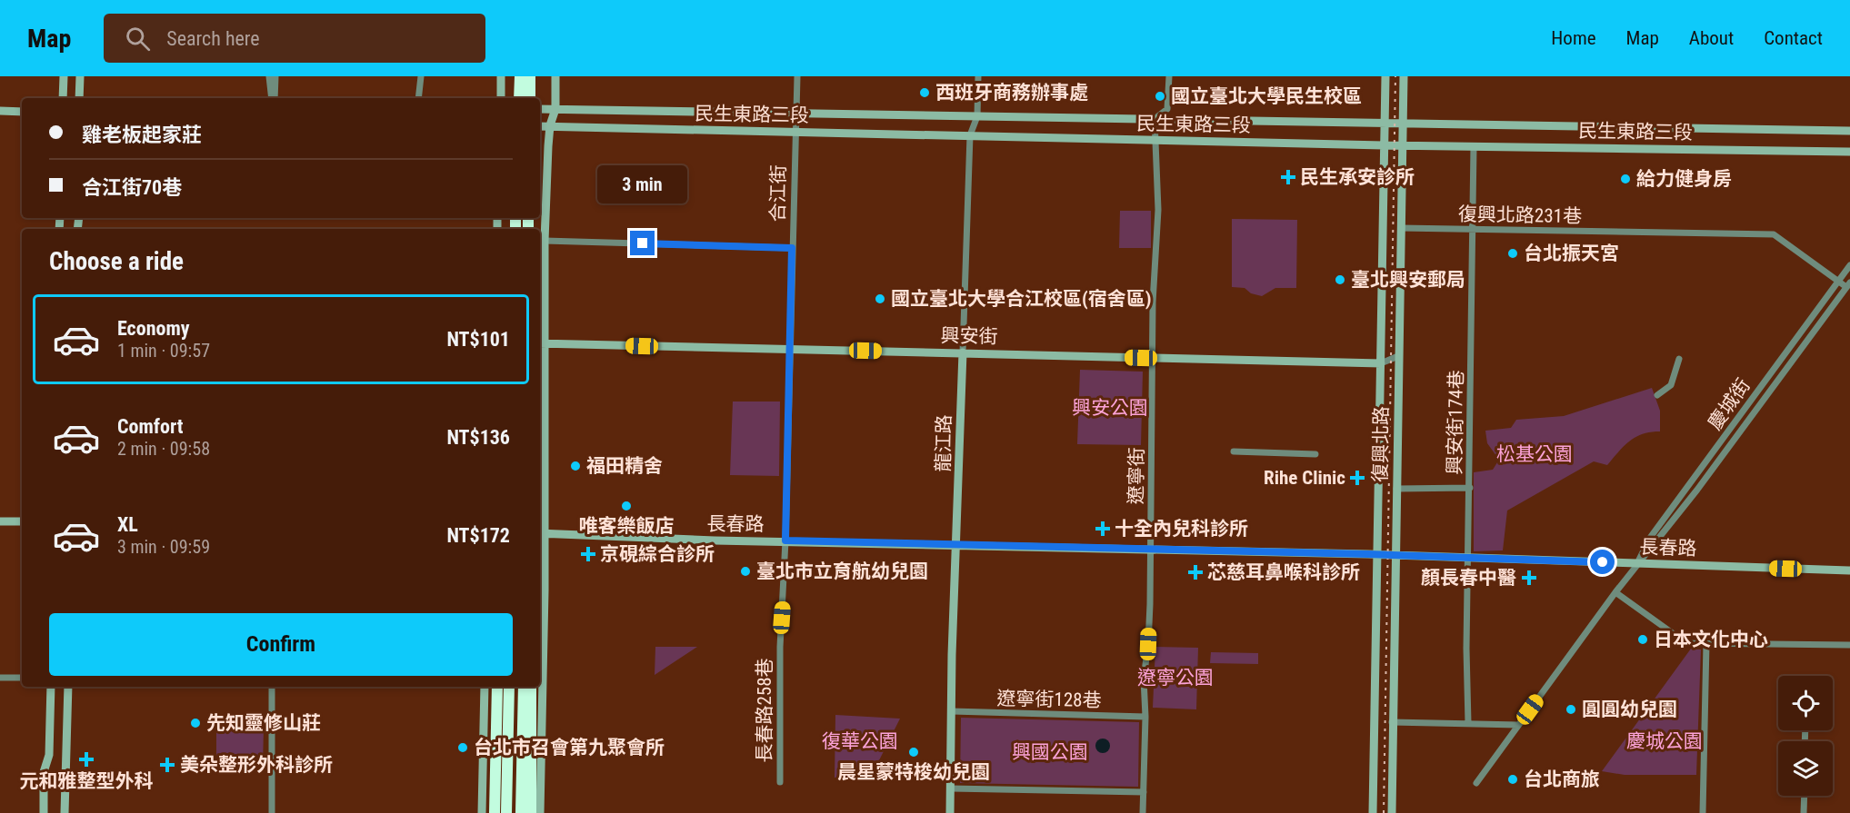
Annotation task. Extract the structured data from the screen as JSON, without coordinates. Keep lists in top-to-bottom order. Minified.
{"streets":{"street":["民生東路三段","合江街","復興北路231巷","興安街","慶城街","興安街174巷","龍江路","復興北路","遼寧街","長春路","遼寧街128巷","長春路258巷"]},"crossings":[["民生東路三段","合江街"],["民生東路三段","興安街174巷"],["民生東路三段","龍江路"],["民生東路三段","復興北路"],["民生東路三段","遼寧街"],["合江街","興安街"],["合江街","長春路"],["合江街","長春路258巷"],["復興北路231巷","慶城街"],["復興北路231巷","興安街174巷"],["復興北路231巷","復興北路"],["興安街","龍江路"],["興安街","復興北路"],["興安街","遼寧街"],["慶城街","長春路"],["興安街174巷","長春路"],["龍江路","長春路"],["龍江路","遼寧街128巷"],["復興北路","長春路"],["遼寧街","長春路"],["遼寧街","遼寧街128巷"],["長春路","長春路258巷"]],"parks":["興安公園","松基公園","遼寧公園","復華公園","慶城公園","興國公園"],"places":{"other":["西班牙商務辦事處","國立臺北大學民生校區","給力健身房","台北振天宮","臺北興安郵局","國立臺北大學合江校區(宿舍區)","福田精舍","唯客樂飯店","臺北市立育航幼兒園","日本文化中心","圓圓幼兒園","先知靈修山莊","台北市召會第九聚會所","晨星蒙特梭幼兒園","台北商旅"],"health":["民生承安診所","Rihe Clinic","十全內兒科診所","京硯綜合診所","芯慈耳鼻喉科診所","顏長春中醫","元和雅整型外科","美朵整形外科診所"]},"page":{"header":"Map","search":"Search here","nav":["Home","Map","About","Contact"],"banner":["雞老板起家莊","合江街70巷"],"bubble":"3 min","heading":"Choose a ride","list":[{"name":"Economy","note":"1 min · 09:57","value":"NT$101"},{"name":"Comfort","note":"2 min · 09:58","value":"NT$136"},{"name":"XL","note":"3 min · 09:59","value":"NT$172"}],"buttons":"Confirm"}}
